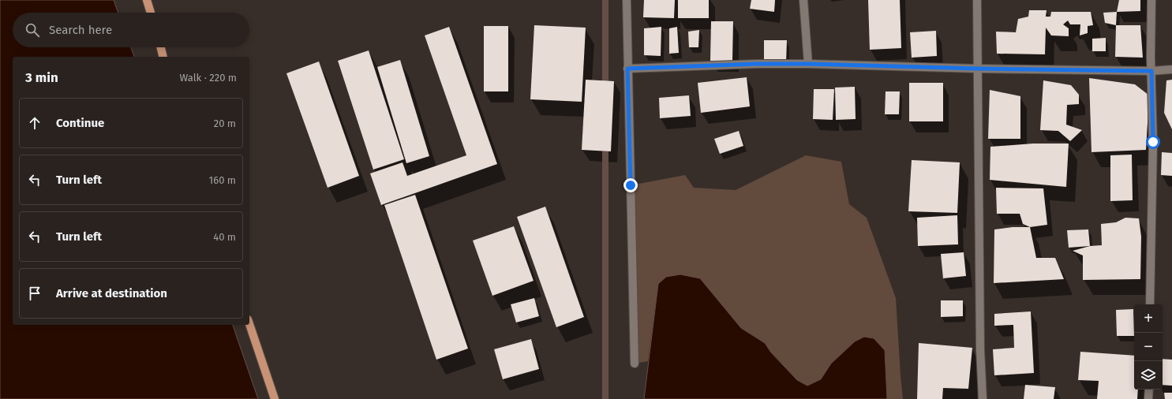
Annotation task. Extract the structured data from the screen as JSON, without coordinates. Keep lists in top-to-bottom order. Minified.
{"page":{"search":"Search here","heading":["3 min","Walk · 220 m"],"list":[["Continue","20 m"],["Turn left","160 m"],["Turn left","40 m"],"Arrive at destination"],"map_buttons":["+","−"]}}
